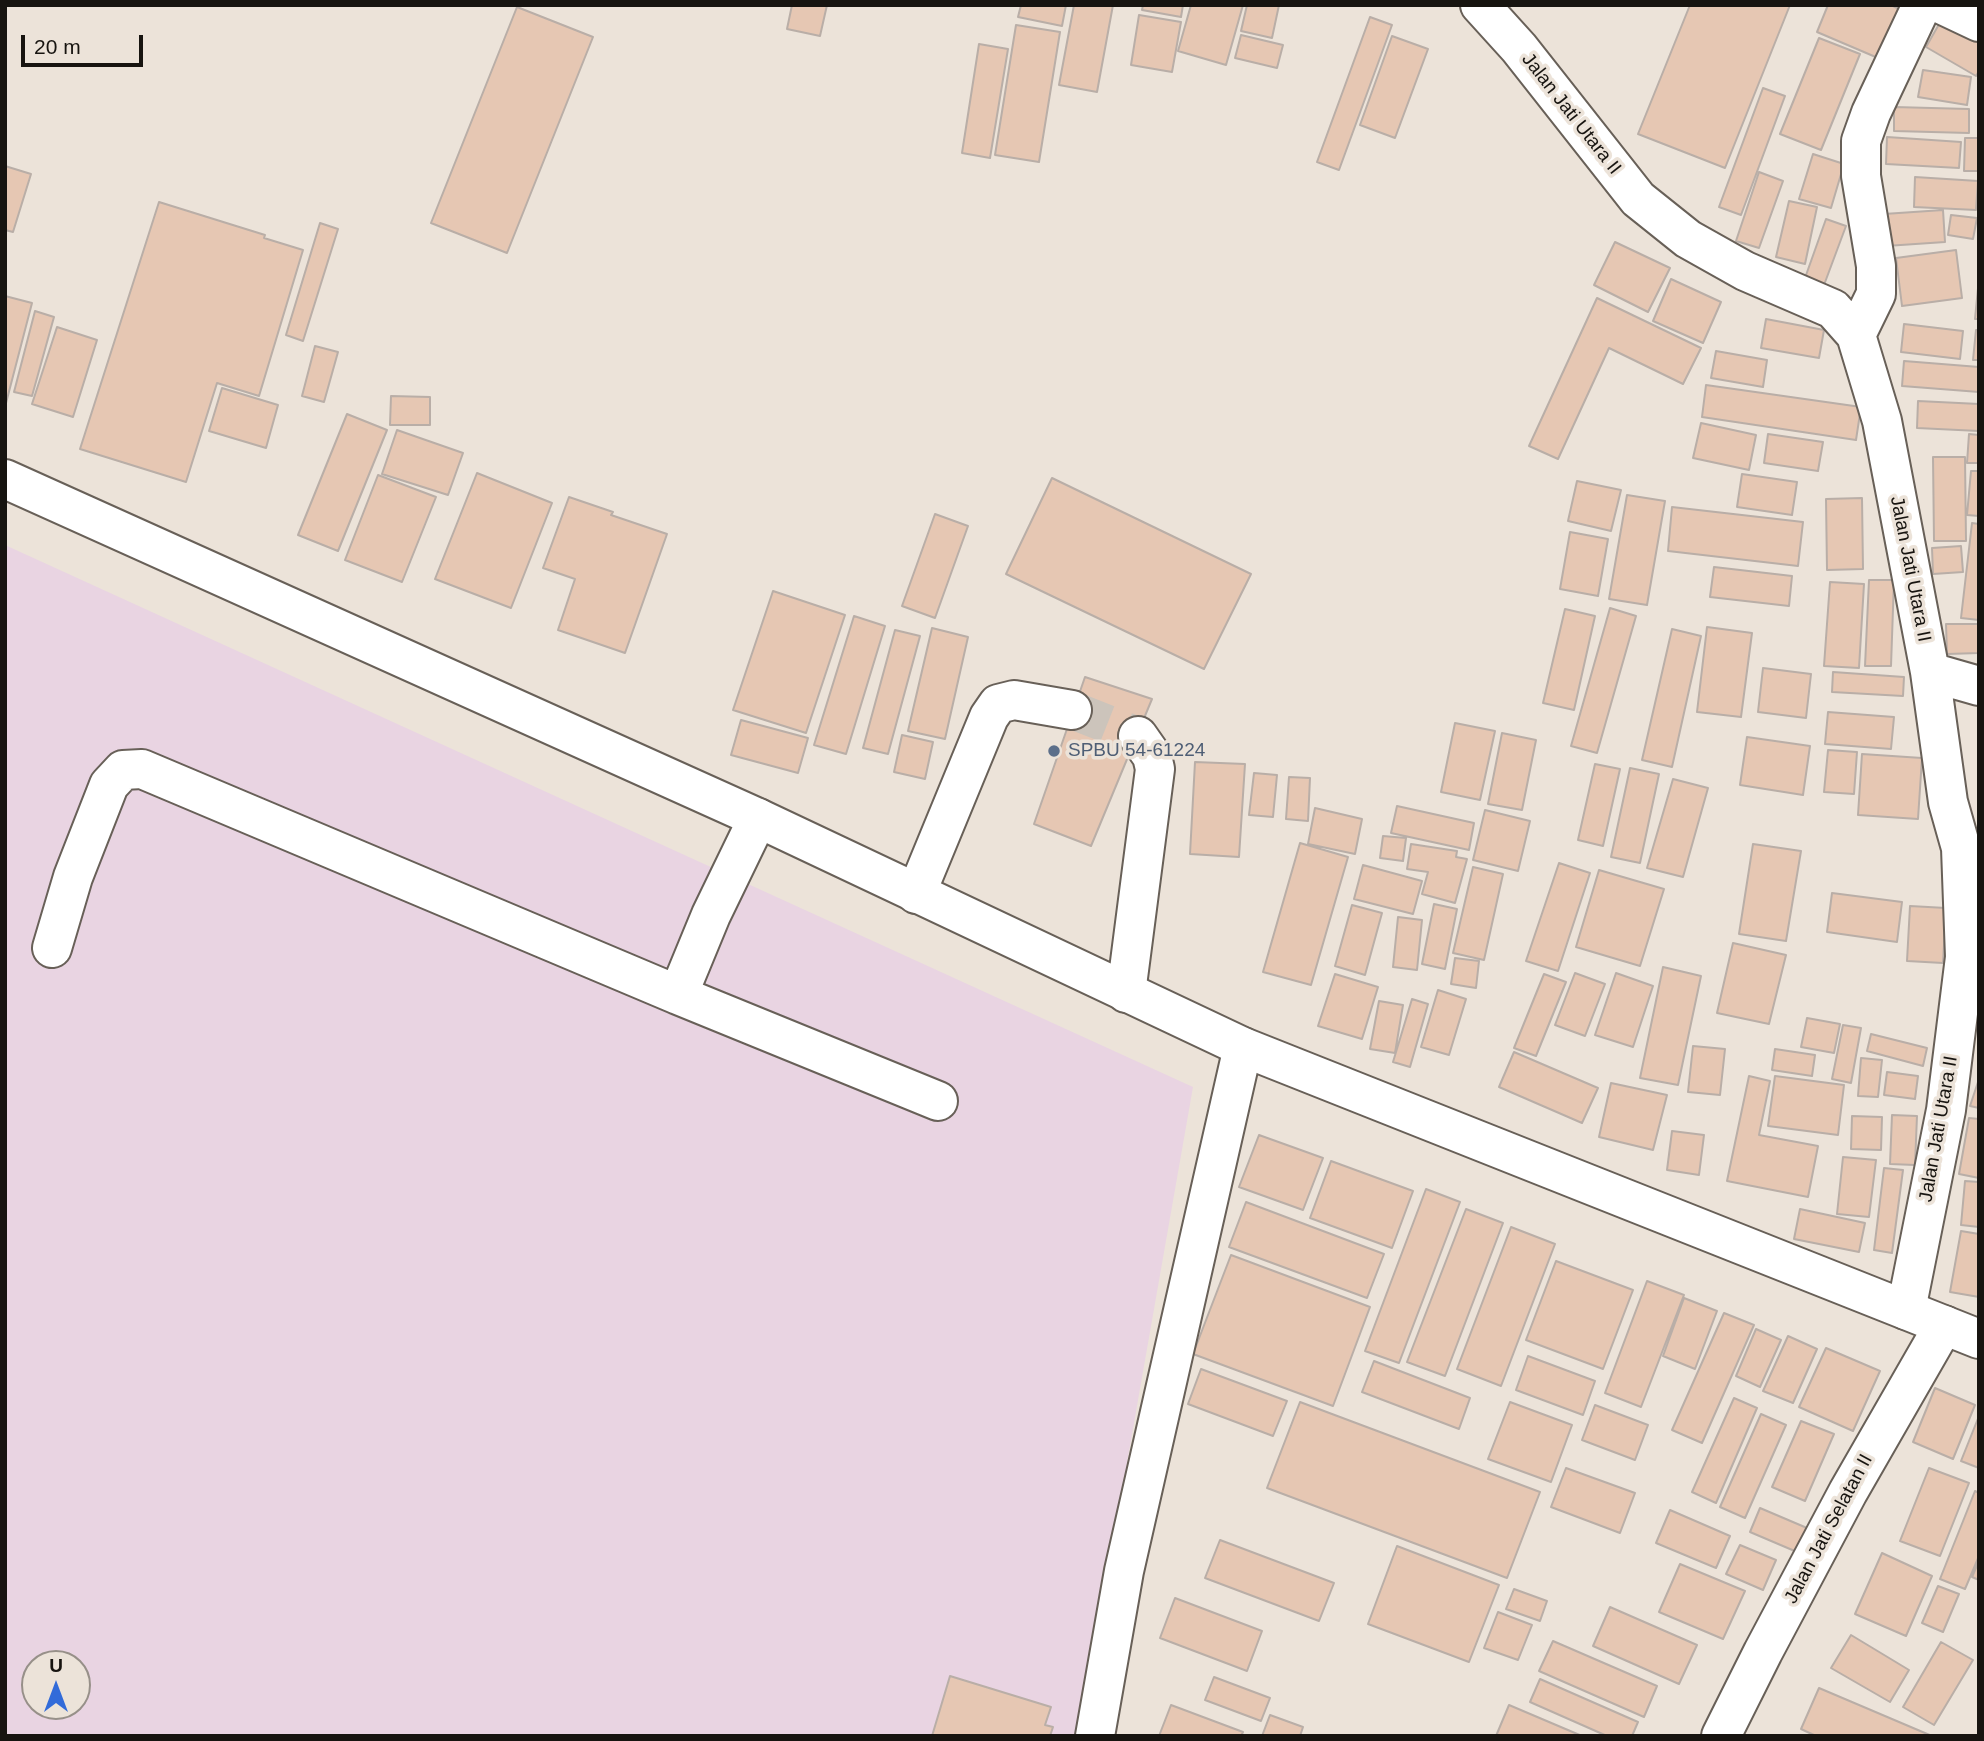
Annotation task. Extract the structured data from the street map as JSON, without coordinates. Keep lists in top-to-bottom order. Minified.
{"streets":{"street":["Jalan Jati Utara II","Jalan Jati Selatan II"]},"places":["SPBU 54-61224"],"scale_bar":"20 m","north":"top"}
